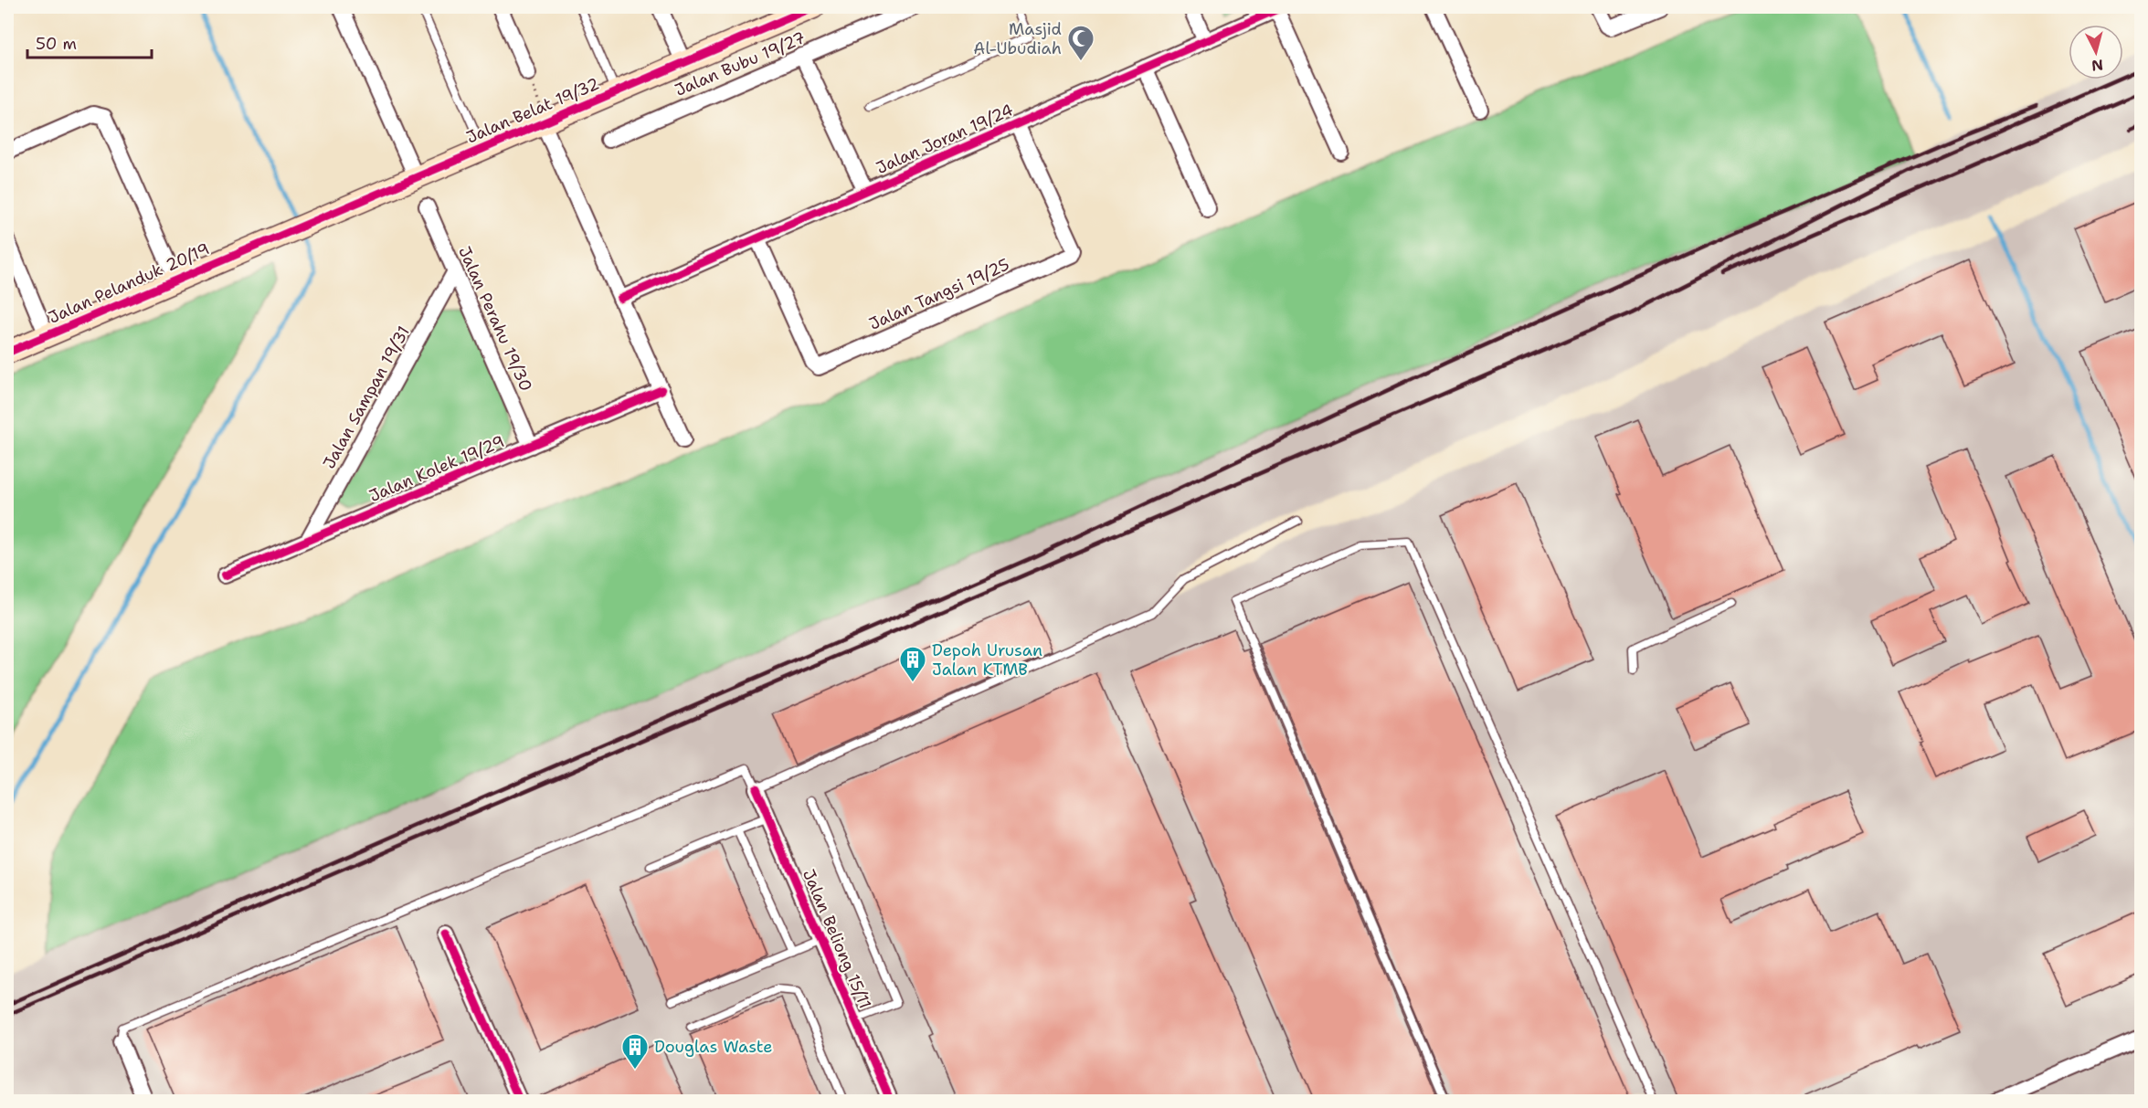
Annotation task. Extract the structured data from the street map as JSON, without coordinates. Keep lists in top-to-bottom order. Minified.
{"streets":{"street":["Jalan Bubu 19/27","Jalan Belat 19/32","Jalan Joran 19/24","Jalan Pelanduk 20/19","Jalan Tangsi 19/25","Jalan Perahu 19/30","Jalan Sampan 19/31","Jalan Kolek 19/29","Jalan Beliong 15/11"]},"crossings":[["Jalan Belat 19/32","Jalan Pelanduk 20/19"],["Jalan Joran 19/24","Jalan Tangsi 19/25"],["Jalan Perahu 19/30","Jalan Sampan 19/31"],["Jalan Perahu 19/30","Jalan Kolek 19/29"],["Jalan Sampan 19/31","Jalan Kolek 19/29"]],"places":{"mosque":["Masjid Al-Ubudiah"],"building":["Depoh Urusan Jalan KTMB","Douglas Waste"]},"scale_bar":"50 m","north":"bottom"}
